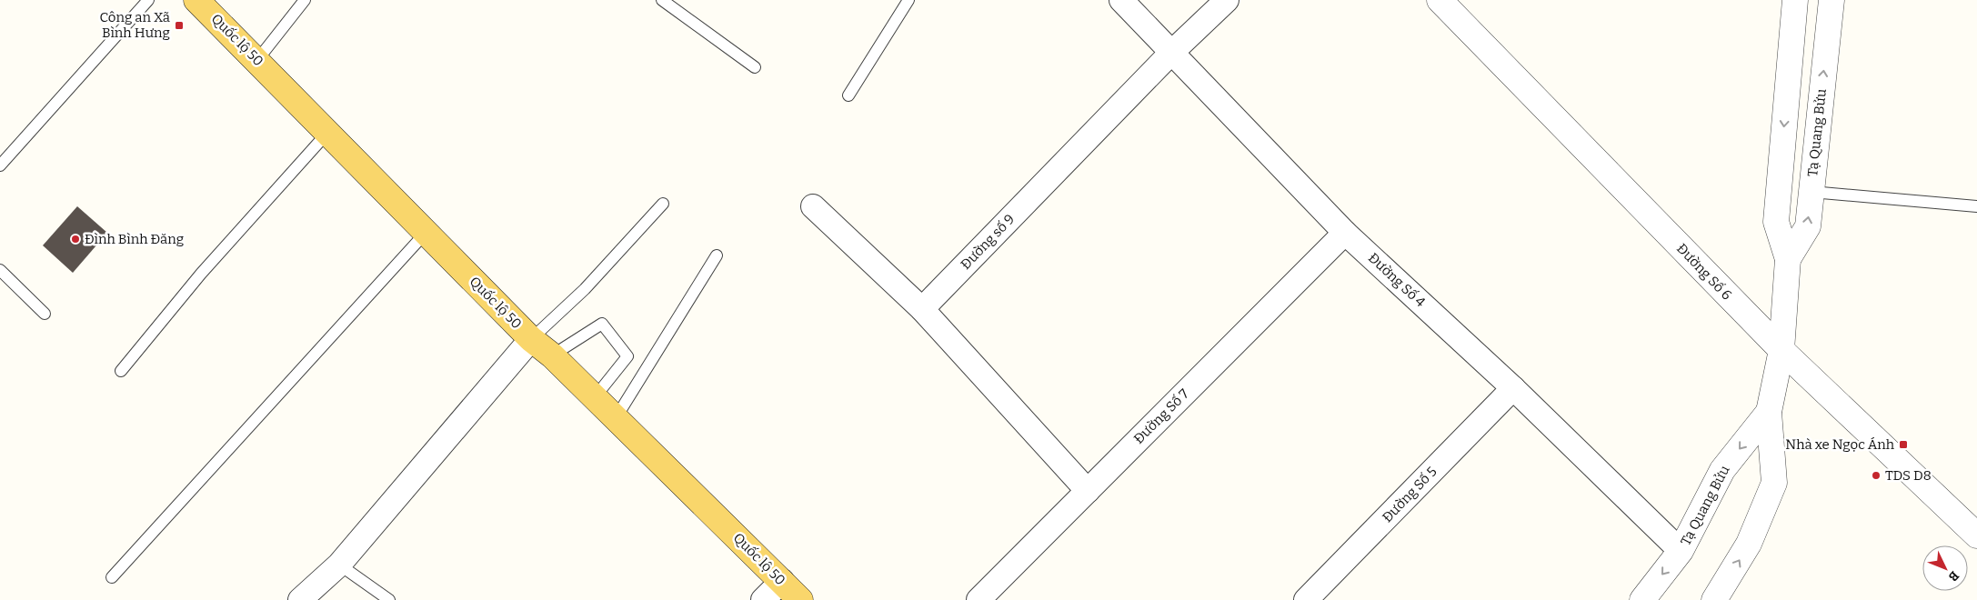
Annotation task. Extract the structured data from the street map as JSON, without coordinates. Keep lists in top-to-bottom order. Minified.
{"streets":{"main road":["Quốc lộ 50"],"street":["Tạ Quang Bửu","Đường số 9","Đường Số 6","Đường Số 4","Đường Số 7","Đường Số 5"]},"crossings":[["Tạ Quang Bửu","Đường Số 6"],["Tạ Quang Bửu","Đường Số 4"],["Đường số 9","Đường Số 4"],["Đường Số 4","Đường Số 7"],["Đường Số 4","Đường Số 5"]],"places":{"transit":["Công an Xã Bình Hưng","Nhà xe Ngọc Ánh"],"other":["Đình Bình Đăng","TDS D8"]},"north":"bottom right"}
